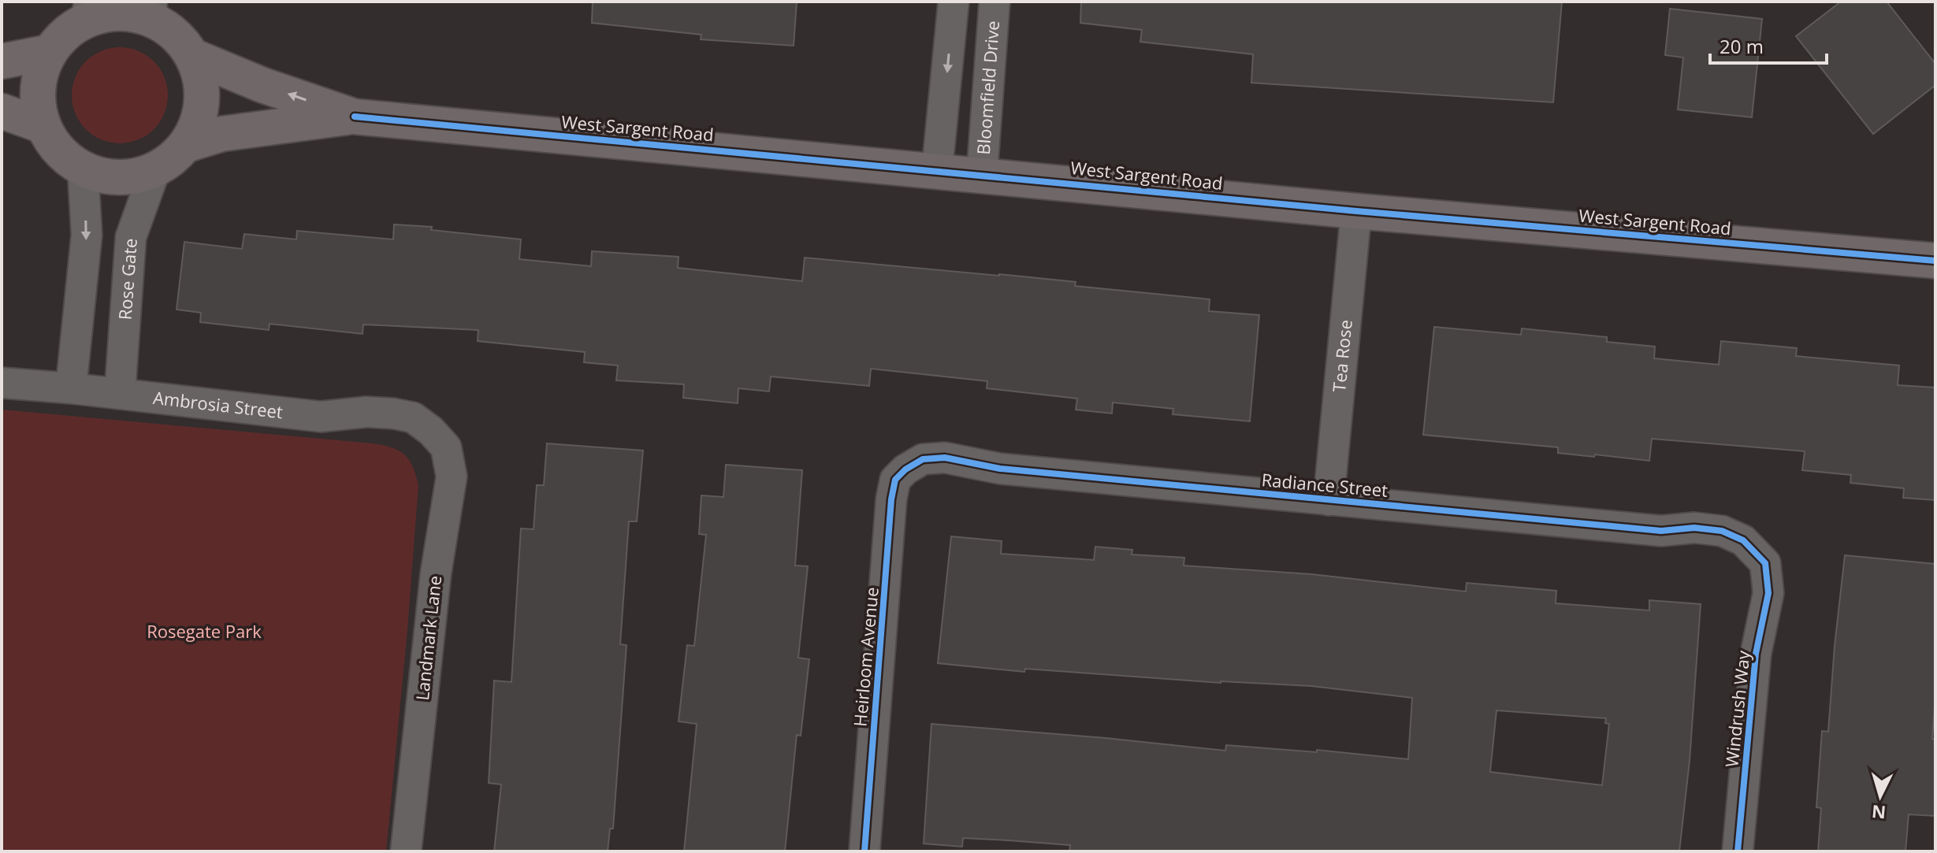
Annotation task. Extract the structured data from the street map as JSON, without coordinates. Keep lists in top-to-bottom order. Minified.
{"streets":{"street":["Bloomfield Drive","West Sargent Road","Rose Gate","Tea Rose","Ambrosia Street","Radiance Street","Landmark Lane","Heirloom Avenue","Windrush Way"]},"crossings":[["Bloomfield Drive","West Sargent Road"],["West Sargent Road","Rose Gate"],["West Sargent Road","Tea Rose"],["Rose Gate","Ambrosia Street"],["Tea Rose","Radiance Street"],["Ambrosia Street","Landmark Lane"],["Radiance Street","Heirloom Avenue"],["Radiance Street","Windrush Way"]],"parks":["Rosegate Park"],"scale_bar":"20 m","north":"bottom"}
